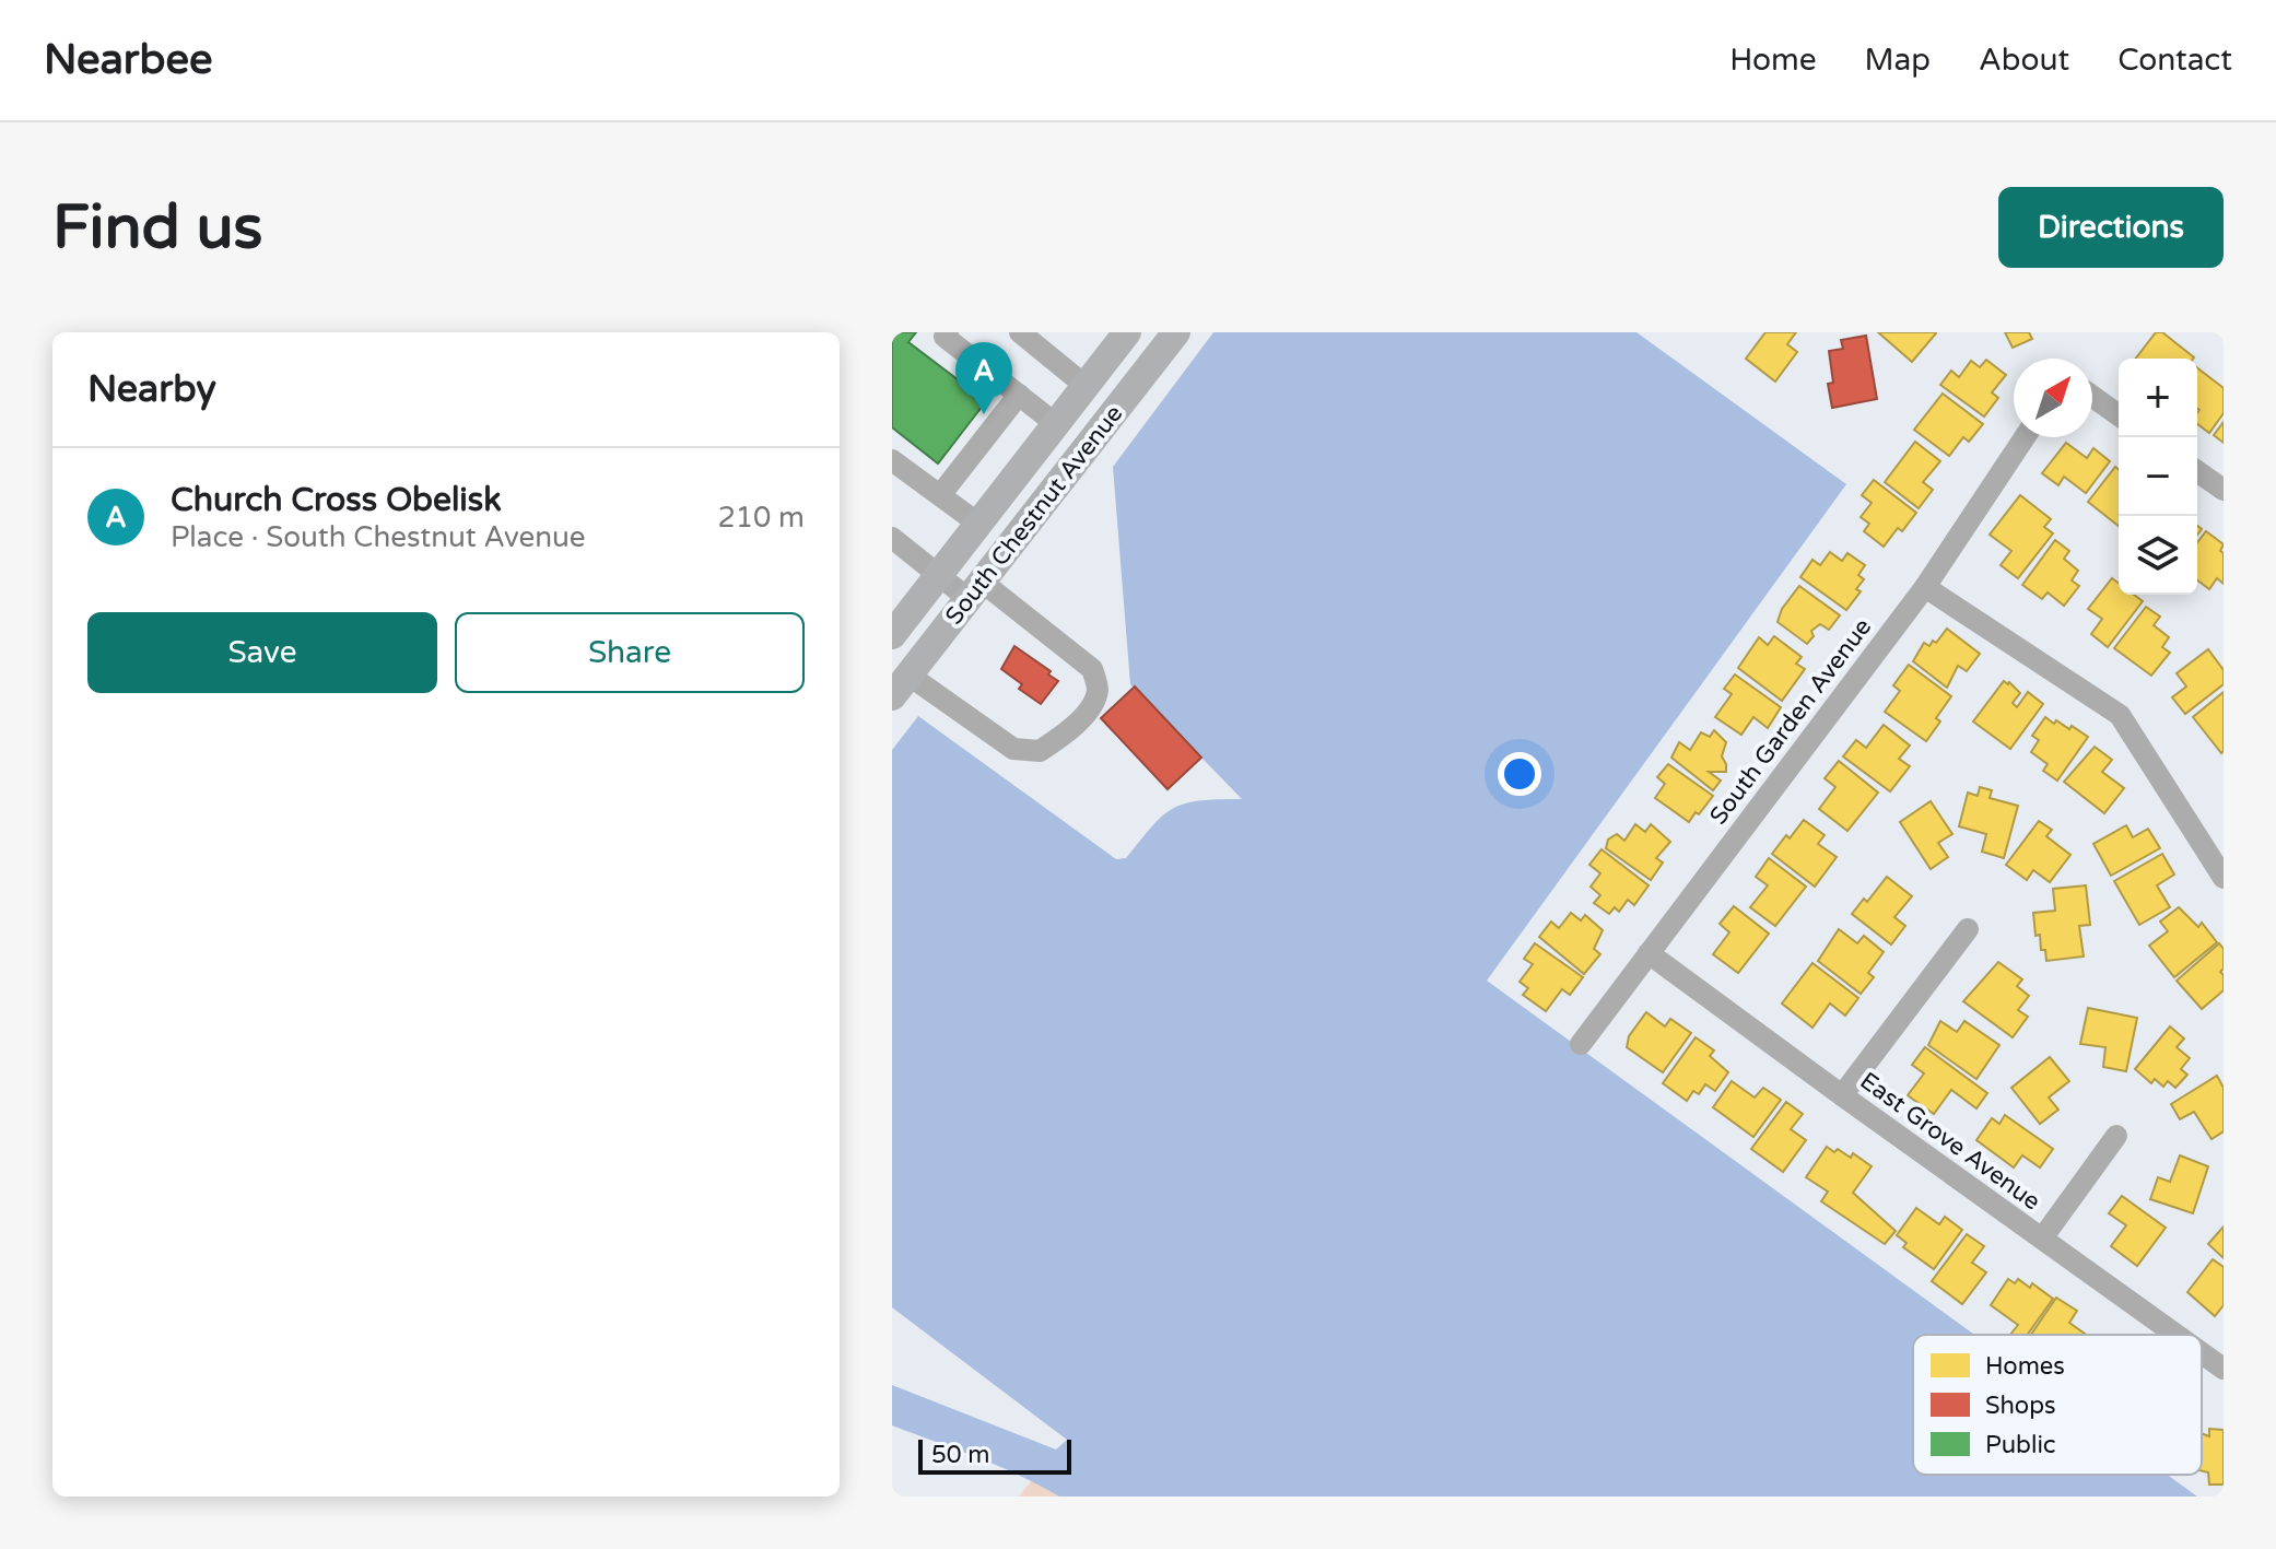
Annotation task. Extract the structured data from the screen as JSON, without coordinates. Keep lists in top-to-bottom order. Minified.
{"streets":{"main road":["South Chestnut Avenue"],"street":["South Garden Avenue","East Grove Avenue"]},"crossings":[["South Garden Avenue","East Grove Avenue"]],"legend":["Homes","Shops","Public"],"scale_bar":"50 m","north":"top right","page":{"header":"Nearbee","nav":["Home","Map","About","Contact"],"buttons":["Directions",["Save","Share"]],"title":"Find us","heading":"Nearby","pins":"A","map_buttons":["+","−"],"list":[{"mark":"A","name":"Church Cross Obelisk","note":"Place · South Chestnut Avenue","value":"210 m"}],"scale":"50 m"}}
